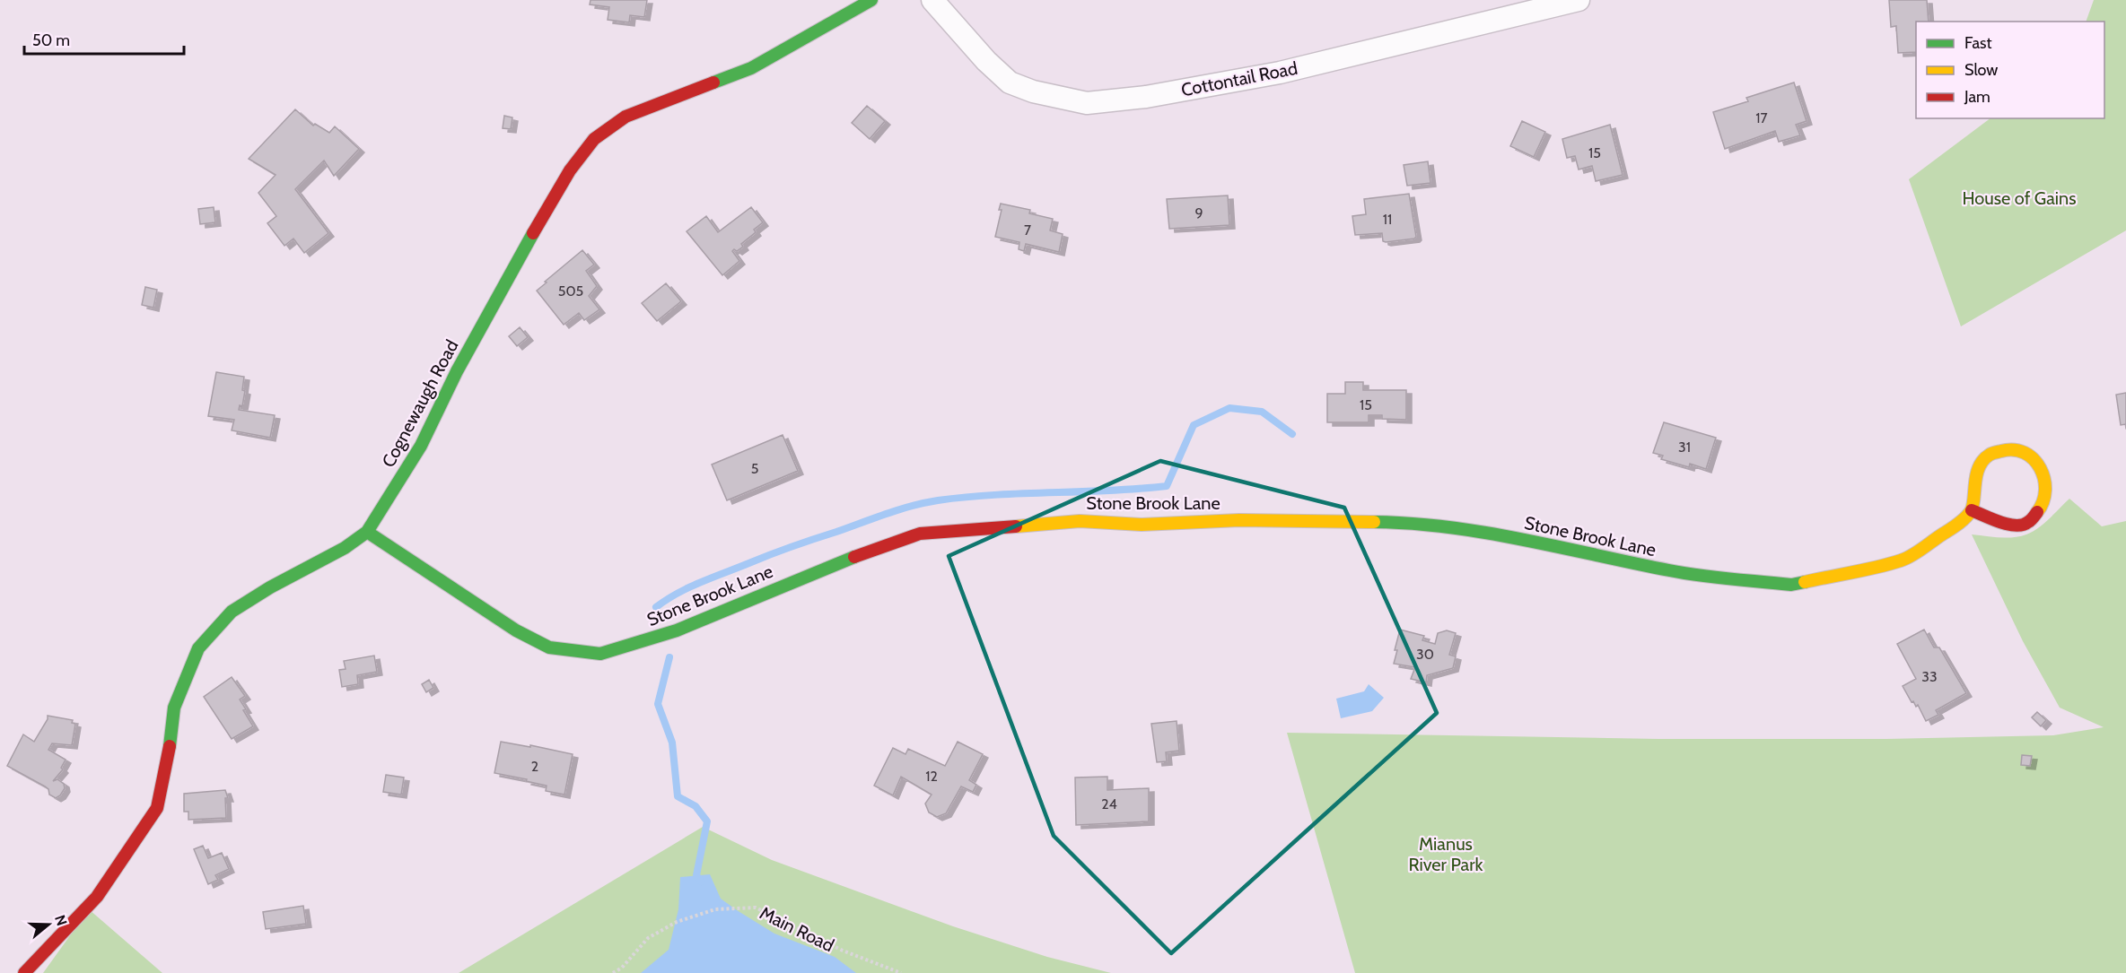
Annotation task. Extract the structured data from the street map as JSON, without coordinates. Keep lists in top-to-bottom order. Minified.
{"streets":{"street":["Cottontail Road","Cognewaugh Road","Stone Brook Lane"],"path":["Main Road"]},"crossings":[["Cognewaugh Road","Stone Brook Lane"]],"parks":["House of Gains","Mianus River Park"],"house_numbers":["17","15","9","11","7","505","15","31","5","30","33","2","12","24"],"legend":["Fast","Slow","Jam"],"scale_bar":"50 m","north":"right"}
